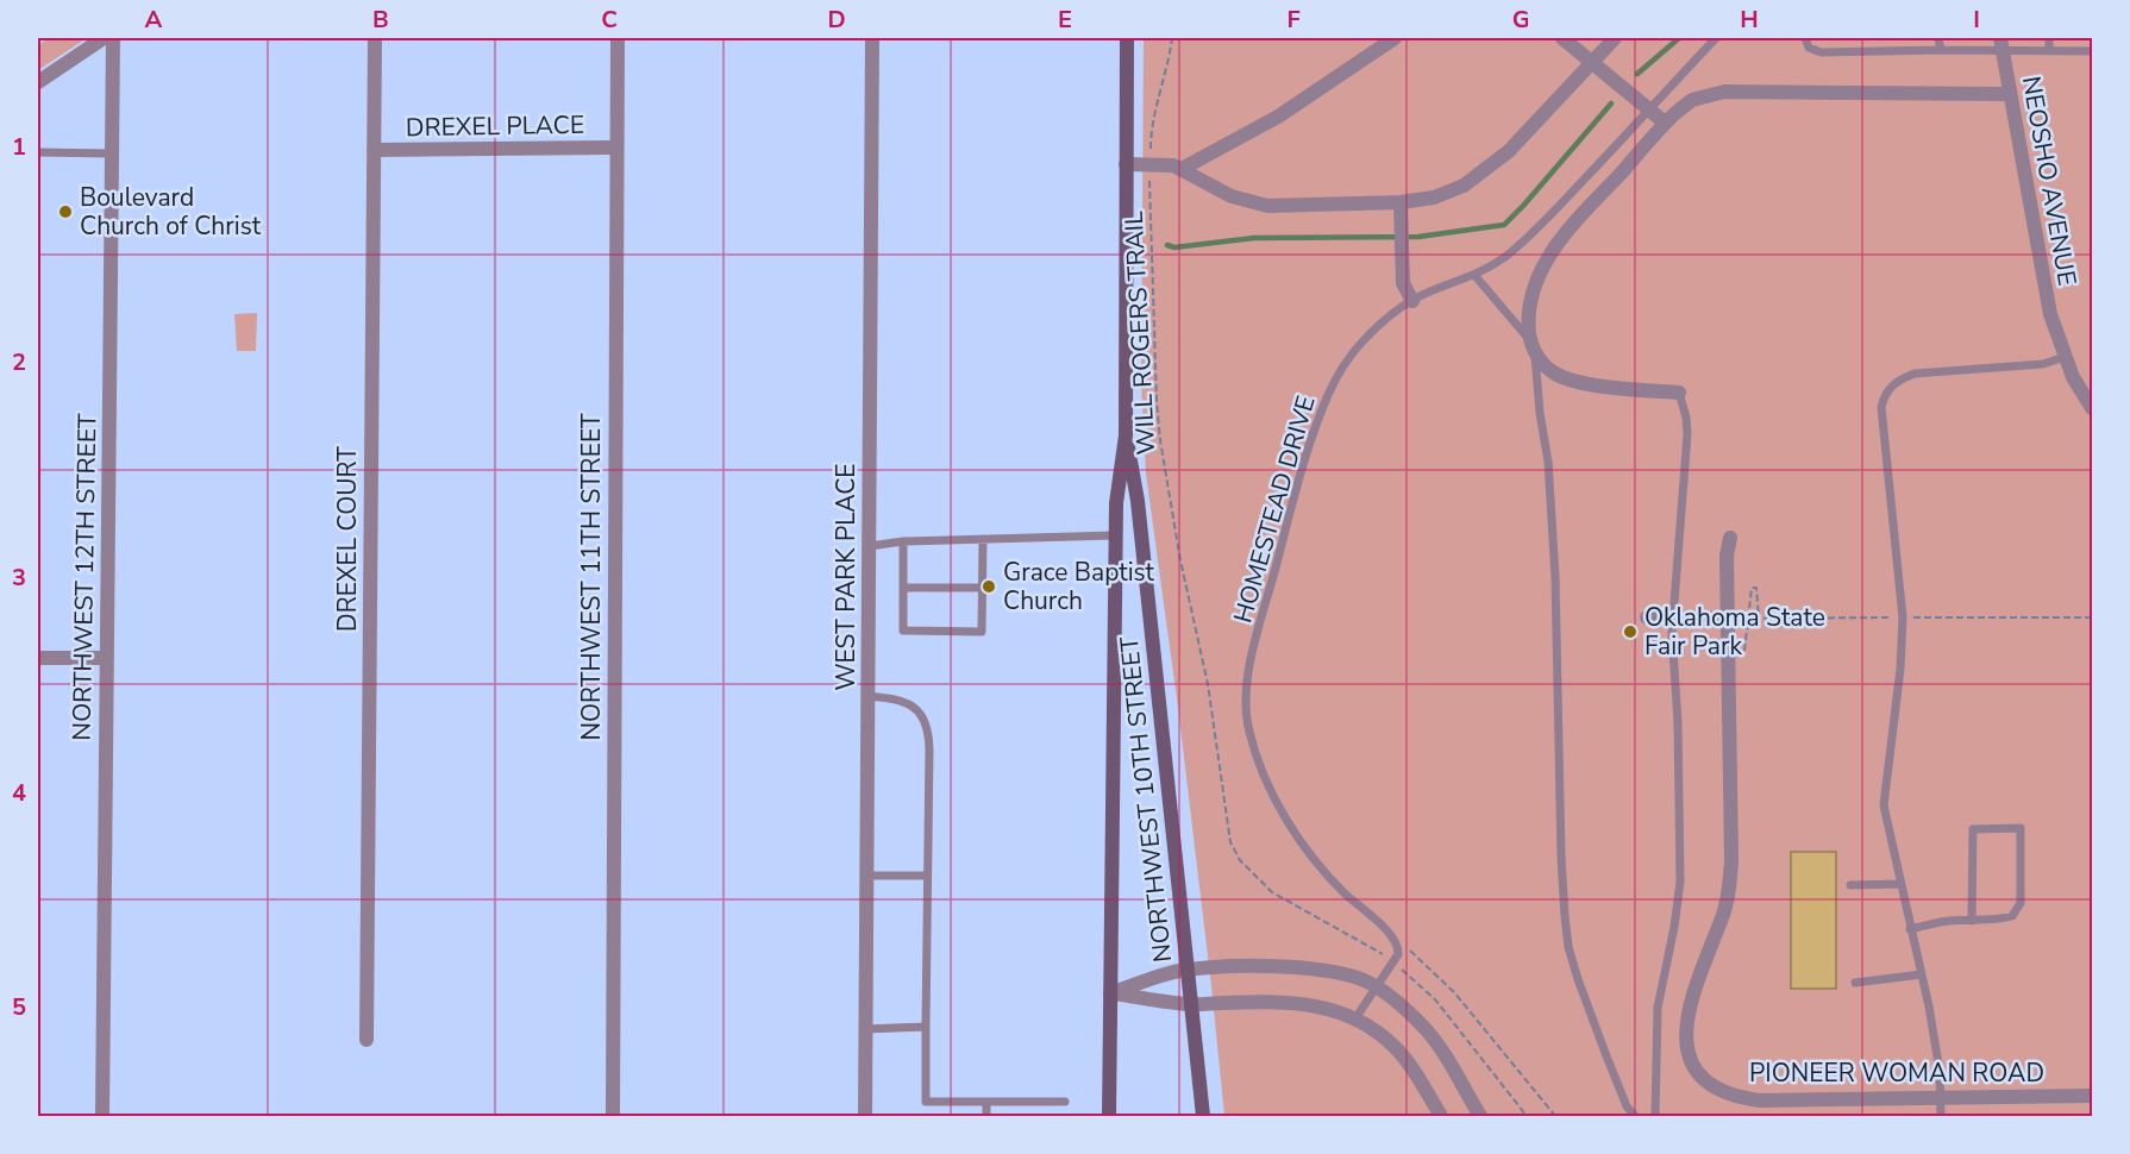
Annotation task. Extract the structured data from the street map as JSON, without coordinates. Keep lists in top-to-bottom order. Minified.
{"streets":{"main road":["NORTHWEST 10TH STREET"],"street":["DREXEL PLACE","NEOSHO AVENUE","DREXEL COURT","NORTHWEST 12TH STREET","NORTHWEST 11TH STREET","WEST PARK PLACE","PIONEER WOMAN ROAD"],"lane":["HOMESTEAD DRIVE"],"path":["WILL ROGERS TRAIL"]},"crossings":[["DREXEL PLACE","DREXEL COURT"],["DREXEL PLACE","NORTHWEST 11TH STREET"]],"places":["Boulevard Church of Christ","Grace Baptist Church","Oklahoma State Fair Park"],"grid":{"columns":["A","B","C","D","E","F","G","H","I"],"rows":["1","2","3","4","5"]}}
